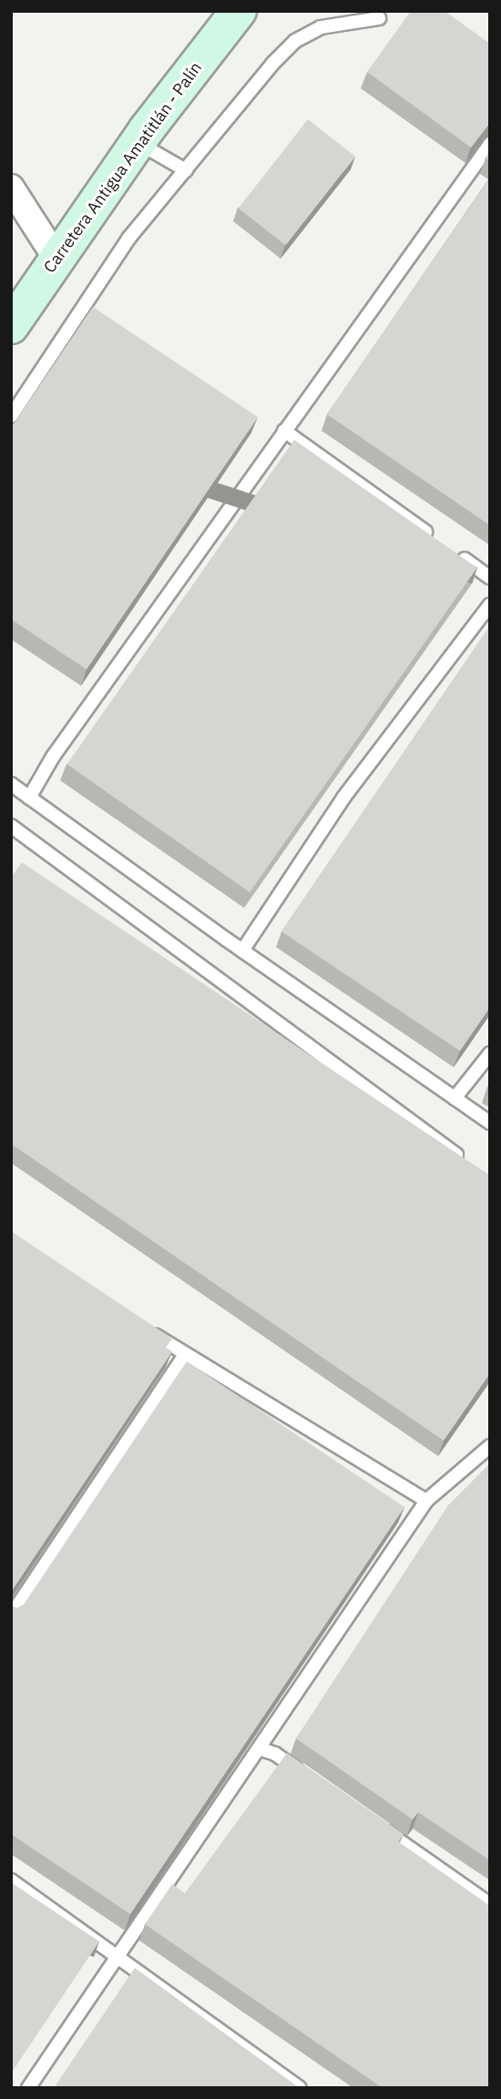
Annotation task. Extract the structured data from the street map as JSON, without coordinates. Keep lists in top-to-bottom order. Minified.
{"streets":{"main road":["Carretera Antigua Amatitlán - Palín"]}}
